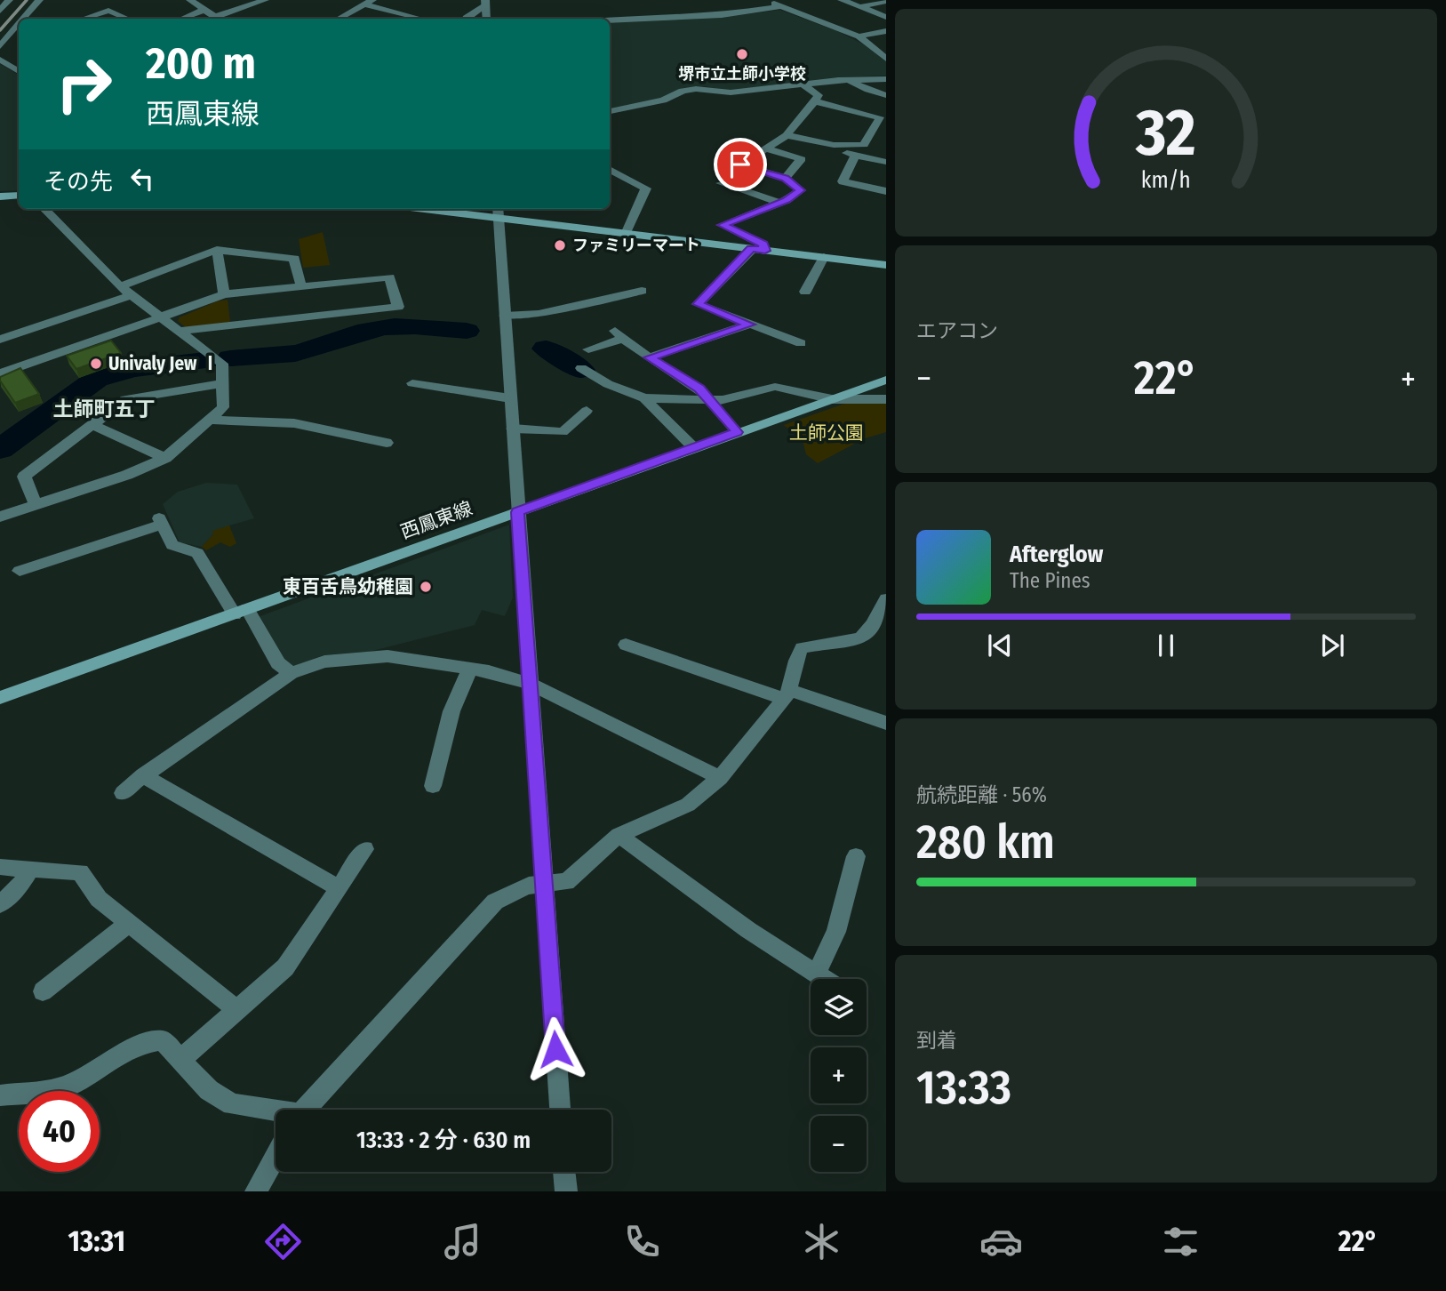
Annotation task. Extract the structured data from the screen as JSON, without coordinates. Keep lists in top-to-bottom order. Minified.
{"streets":{"main road":["西鳳東線"]},"districts":["土師町五丁"],"parks":["土師公園"],"places":["堺市立土師小学校","ファミリーマート","Univaly Jew Ⅰ","東百舌鳥幼稚園"],"page":{"turn":["200 m","西鳳東線"],"then":"その先","tile":["エアコン",["航続距離 · 56%","280 km"],["到着","13:33"]],"heat":["−","22°","+"],"song":["Afterglow","The Pines"],"map_buttons":["+","−"],"limit":"40","trip":"13:33 · 2 分 · 630 m","tabs":["13:31","22°"],"gauge":["32","km/h"]}}
